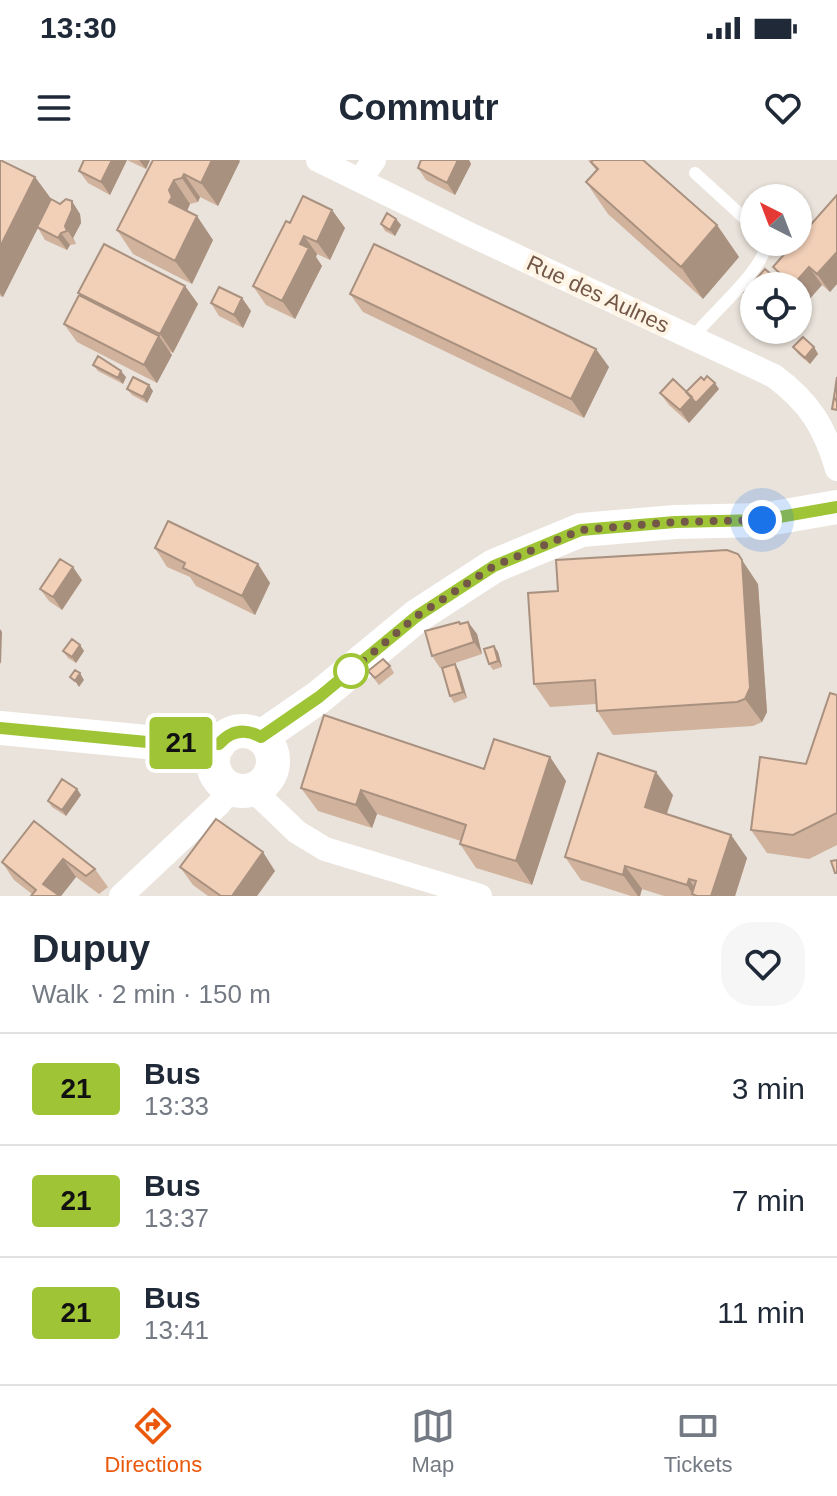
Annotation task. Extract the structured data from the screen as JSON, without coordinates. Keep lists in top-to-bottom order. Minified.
{"streets":{"street":["Rue des Aulnes"]},"lines":["bus line 21"],"north":"top left","page":{"status":"13:30","header":"Commutr","on_map":"21","heading":["Dupuy","Walk · 2 min · 150 m"],"list":[{"mark":"21","name":"Bus","note":"13:33","value":"3 min"},{"mark":"21","name":"Bus","note":"13:37","value":"7 min"},{"mark":"21","name":"Bus","note":"13:41","value":"11 min"}],"tabs":["Directions","Map","Tickets"]}}
